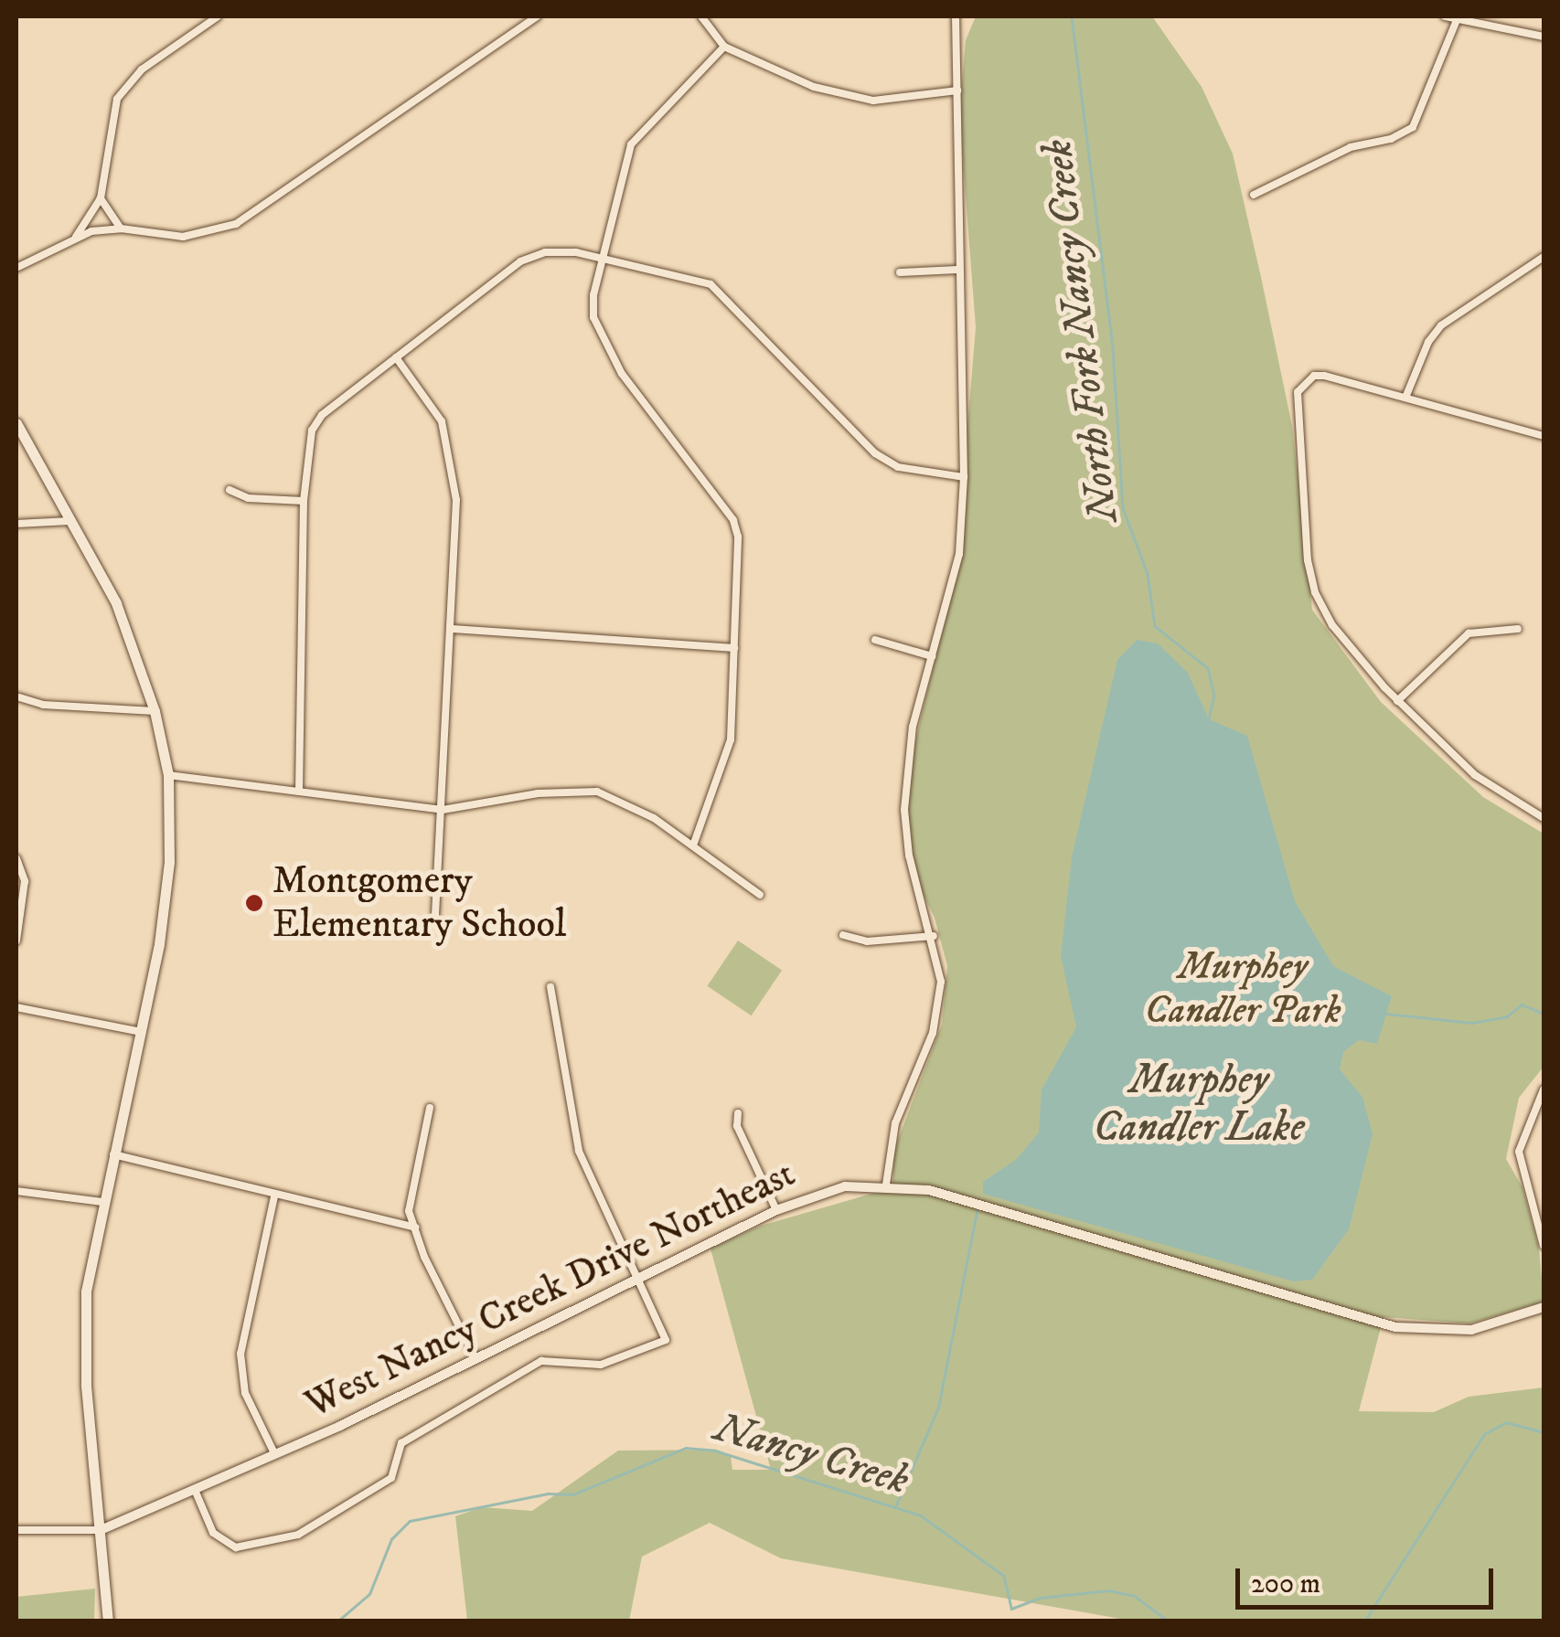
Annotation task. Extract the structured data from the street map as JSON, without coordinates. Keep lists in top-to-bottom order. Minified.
{"streets":{"street":["West Nancy Creek Drive Northeast"]},"water":["North Fork Nancy Creek","Murphey Candler Lake","Nancy Creek"],"parks":["Murphey Candler Park"],"places":["Montgomery Elementary School"],"scale_bar":"200 m"}
